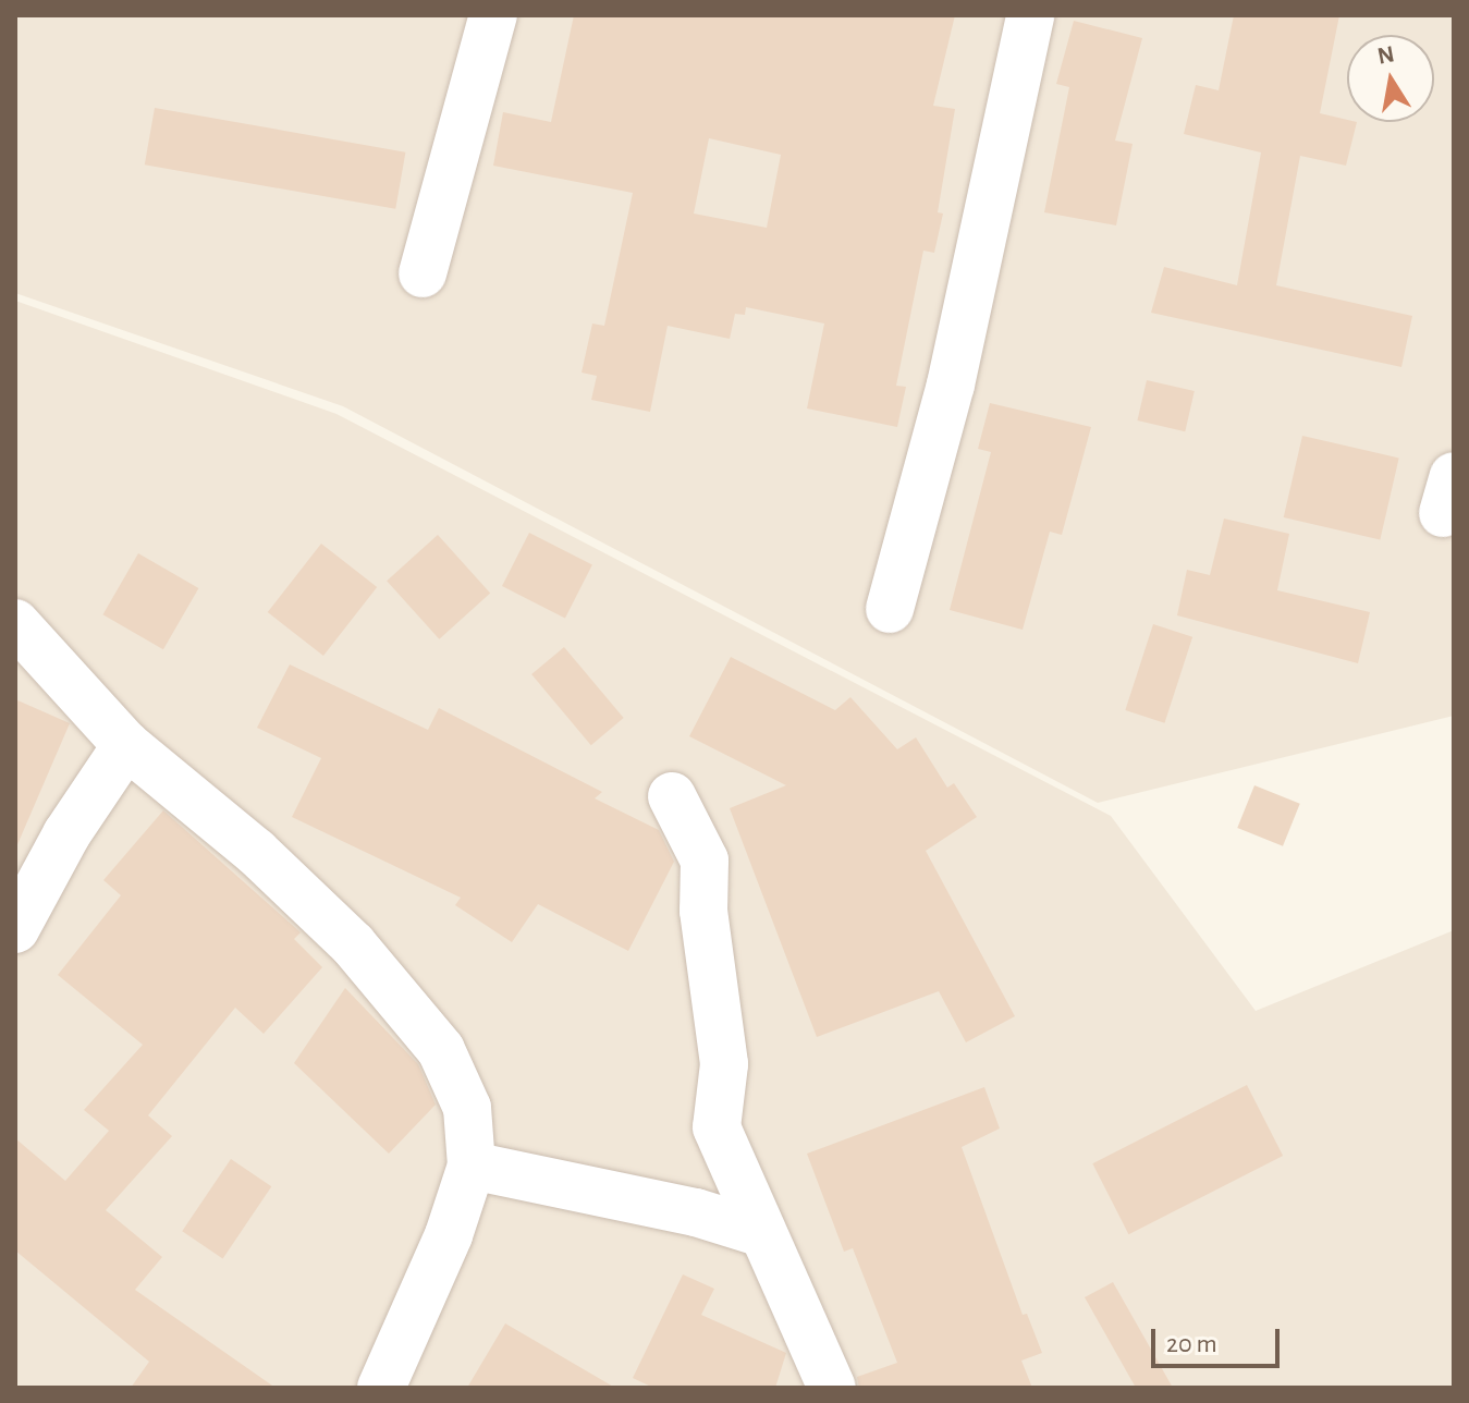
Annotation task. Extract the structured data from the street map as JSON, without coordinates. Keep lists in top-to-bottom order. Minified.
{"scale_bar":"20 m","north":"top"}
